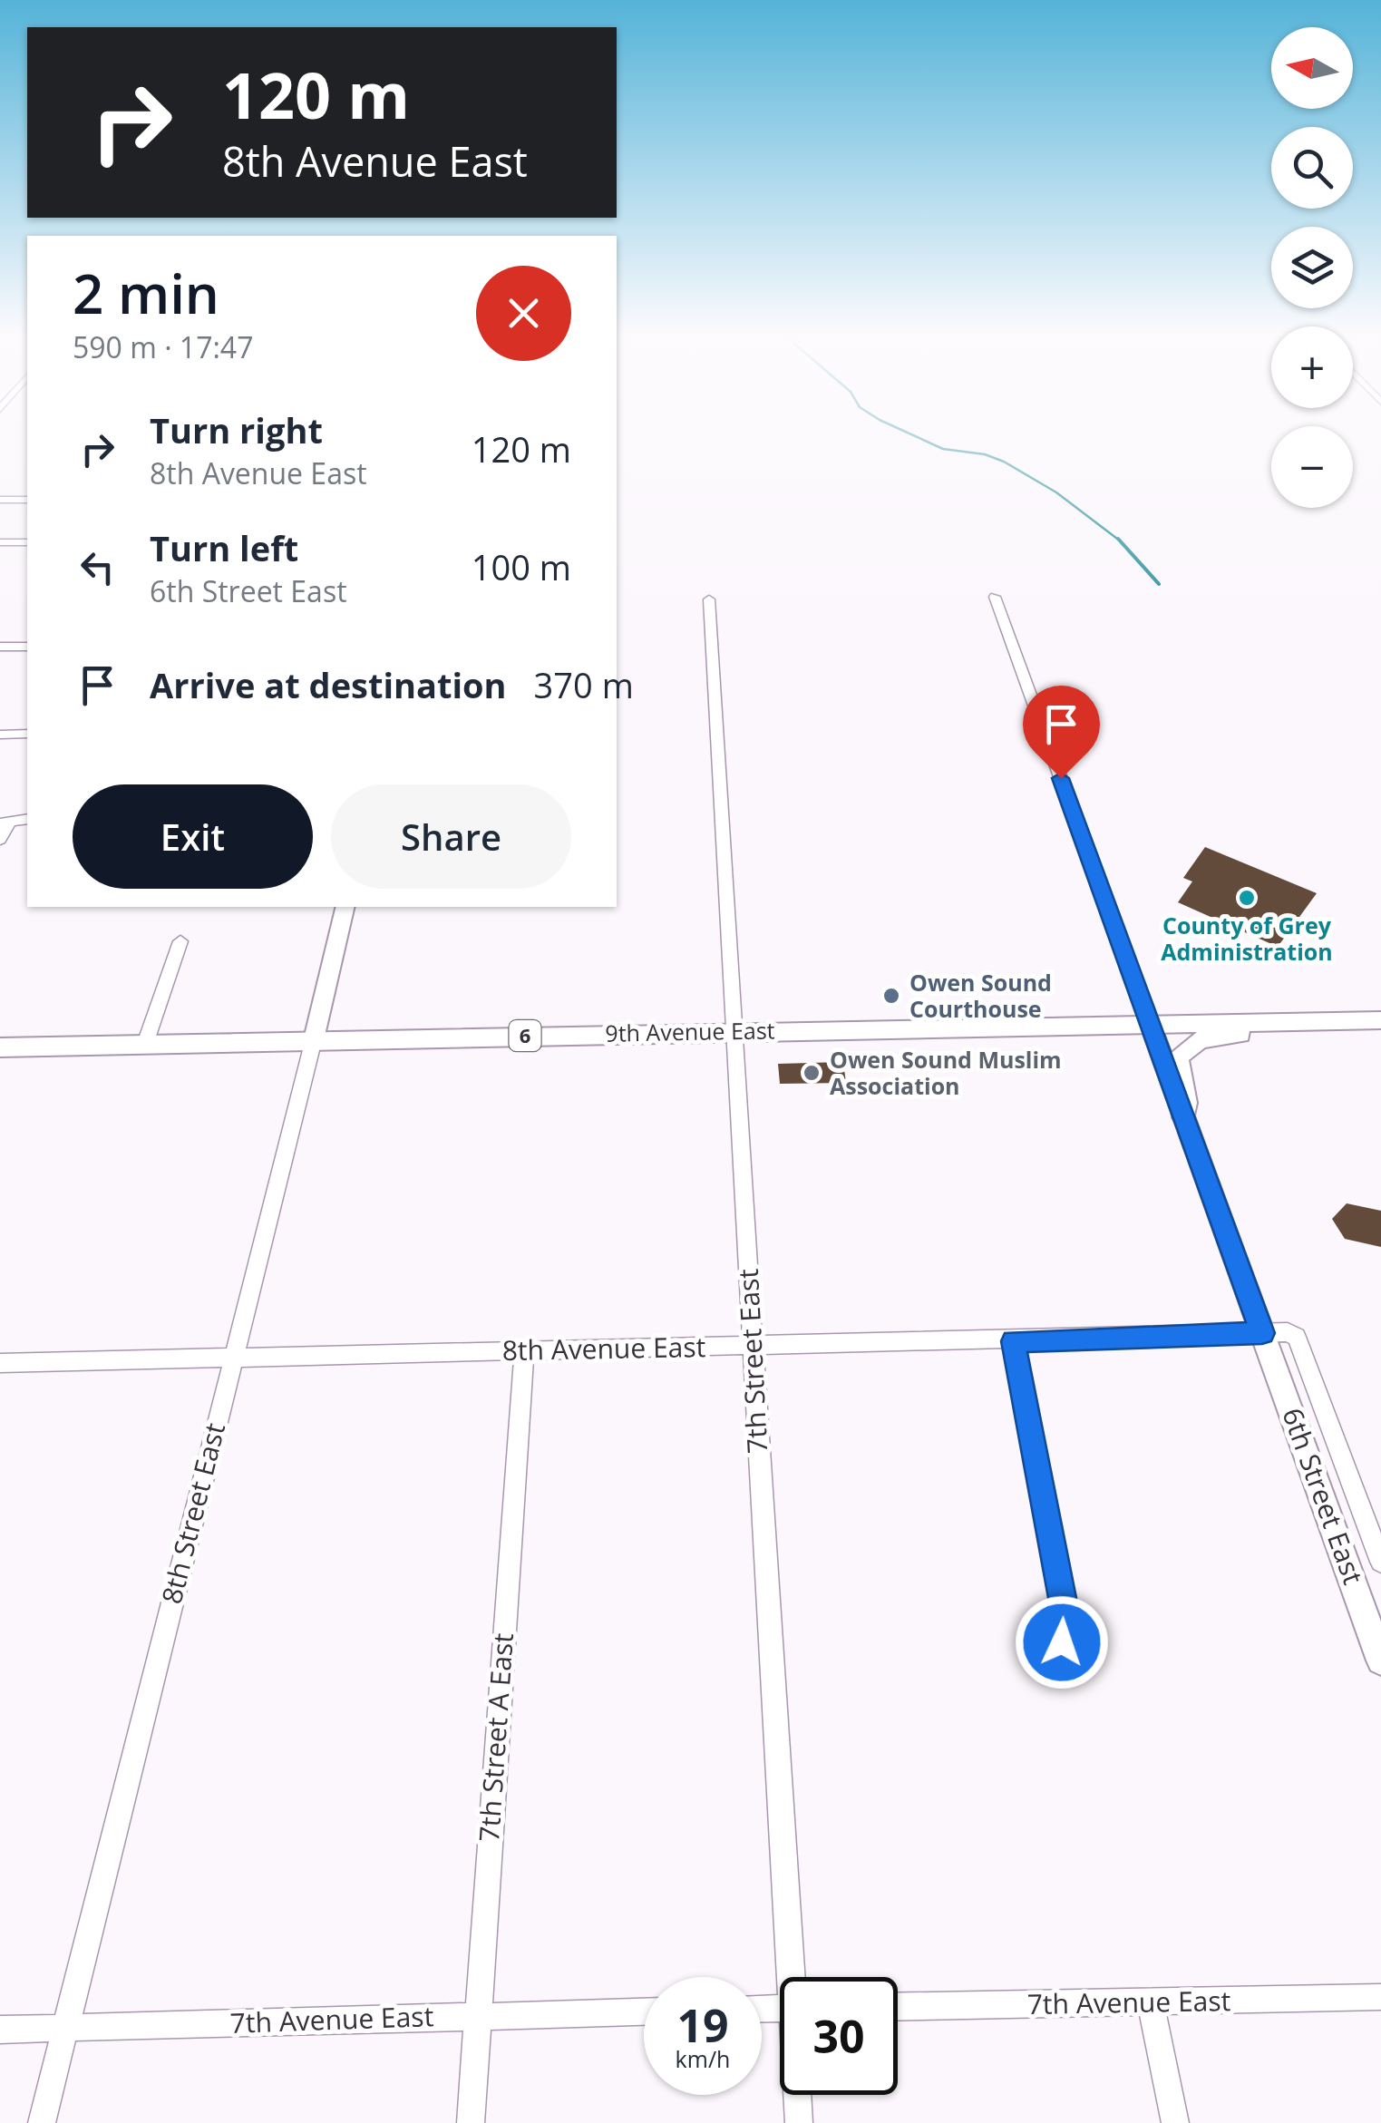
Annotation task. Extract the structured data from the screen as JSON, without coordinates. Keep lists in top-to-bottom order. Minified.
{"streets":{"highway":["9th Avenue East","6"],"main road":["6th Street East","8th Street East"],"street":["8th Avenue East","7th Street East","7th Street A East","7th Avenue East"]},"crossings":[["9th Avenue East","7th Street East"],["9th Avenue East","6th Street East"],["9th Avenue East","8th Street East"],["8th Avenue East","7th Street East"],["8th Avenue East","6th Street East"],["8th Avenue East","8th Street East"],["8th Avenue East","7th Street A East"],["8th Street East","7th Avenue East"],["7th Street A East","7th Avenue East"]],"places":["County of Grey Administration","Owen Sound Courthouse","Owen Sound Muslim Association"],"north":"left","page":{"map_buttons":["+","−"],"turn":["120 m","8th Avenue East"],"heading":["2 min","590 m · 17:47"],"list":[{"name":"Turn right","note":"8th Avenue East","value":"120 m"},{"name":"Turn left","note":"6th Street East","value":"100 m"},{"name":"Arrive at destination","value":"370 m"}],"buttons":["Exit","Share"],"speed":"19 km/h","limit":"30"}}
